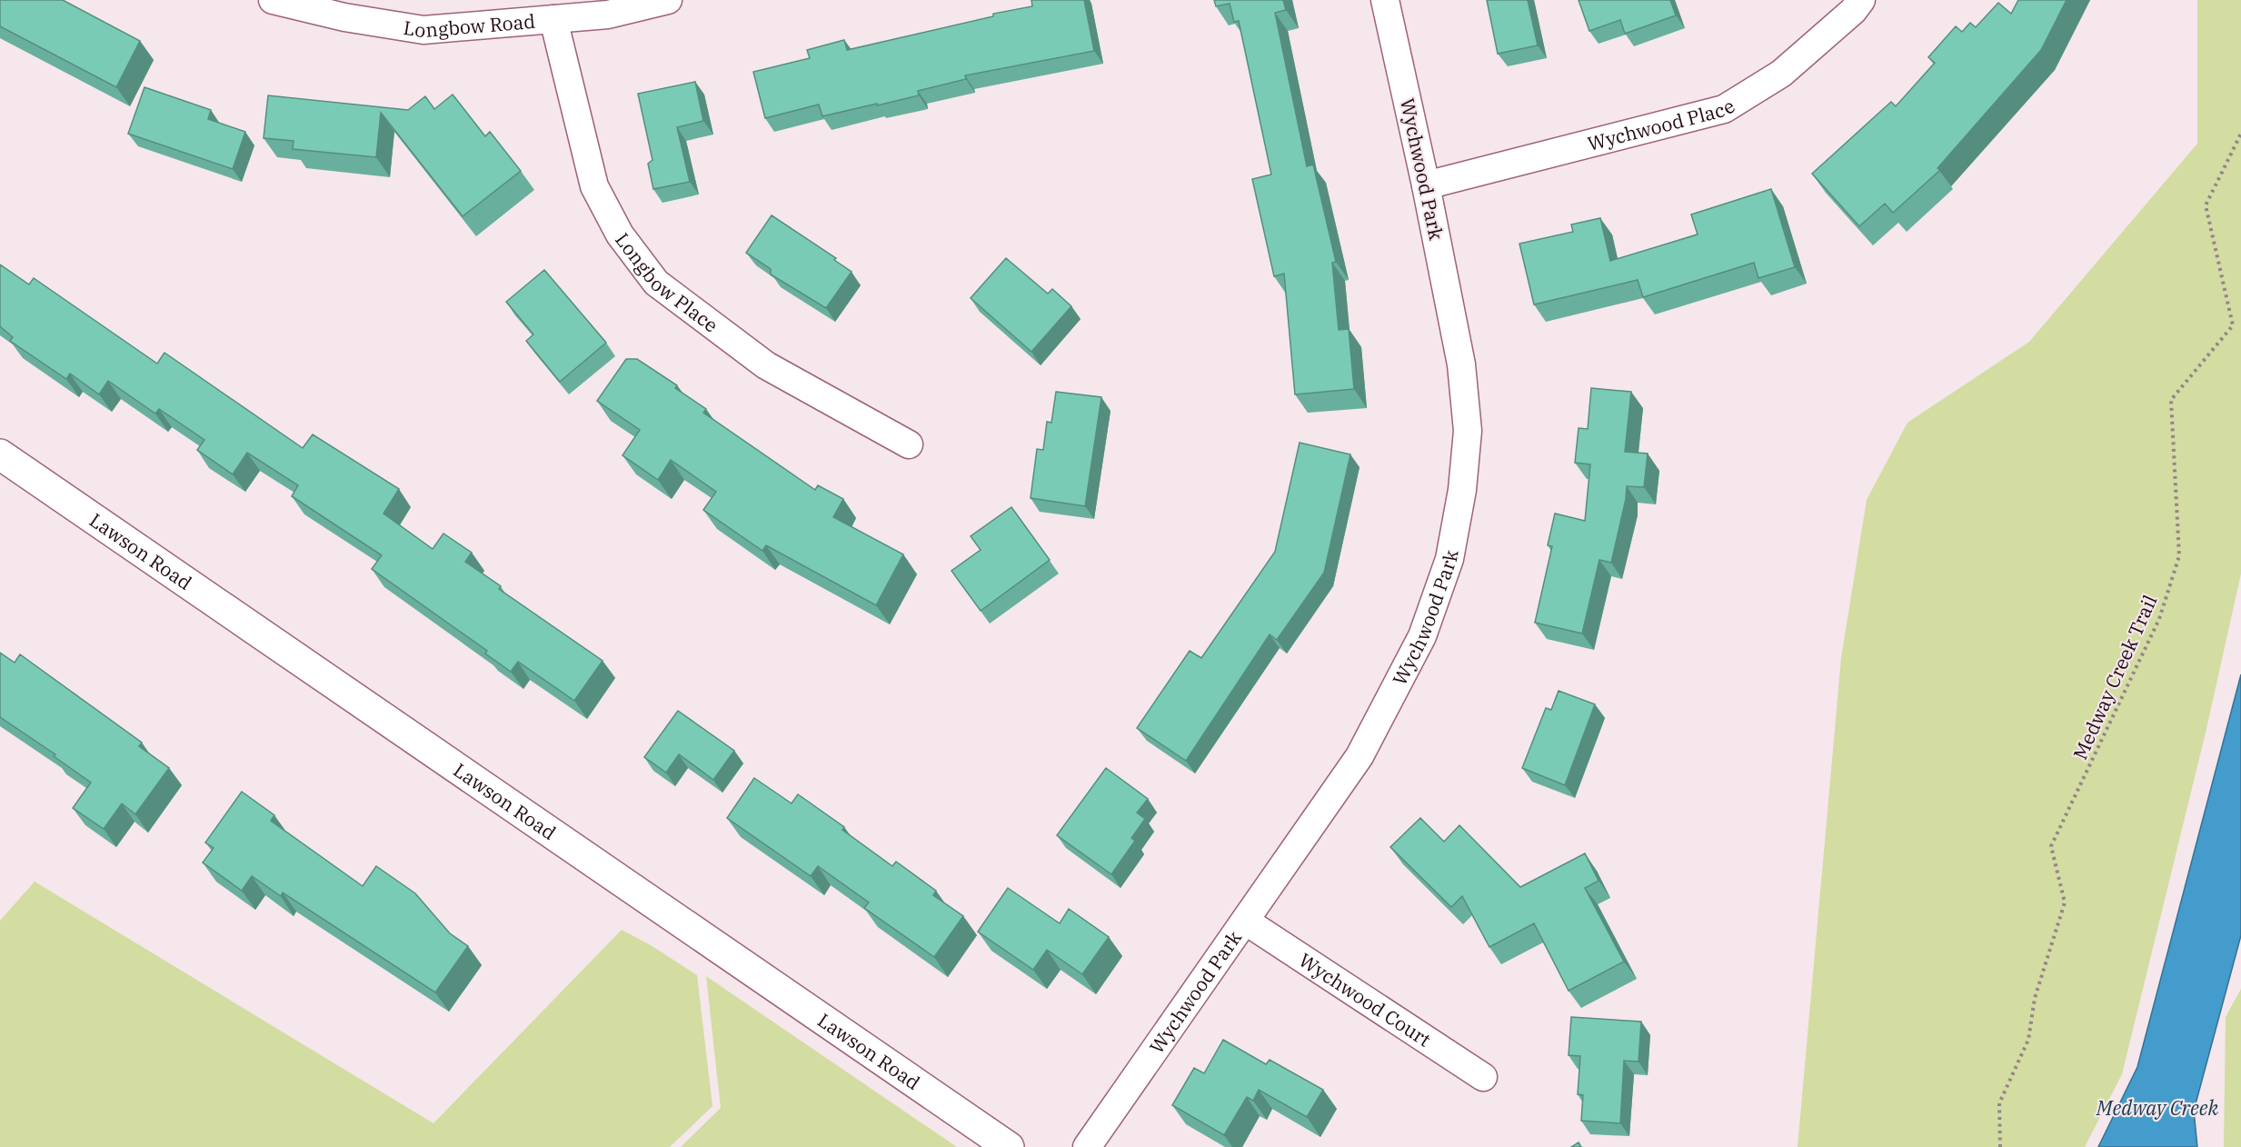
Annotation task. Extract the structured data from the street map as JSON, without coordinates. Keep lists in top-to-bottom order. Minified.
{"streets":{"street":["Longbow Road","Wychwood Place","Wychwood Park","Longbow Place","Lawson Road","Wychwood Court"],"path":["Medway Creek Trail"]},"crossings":[["Longbow Road","Longbow Place"],["Wychwood Place","Wychwood Park"],["Wychwood Park","Wychwood Court"]],"water":["Medway Creek"]}
